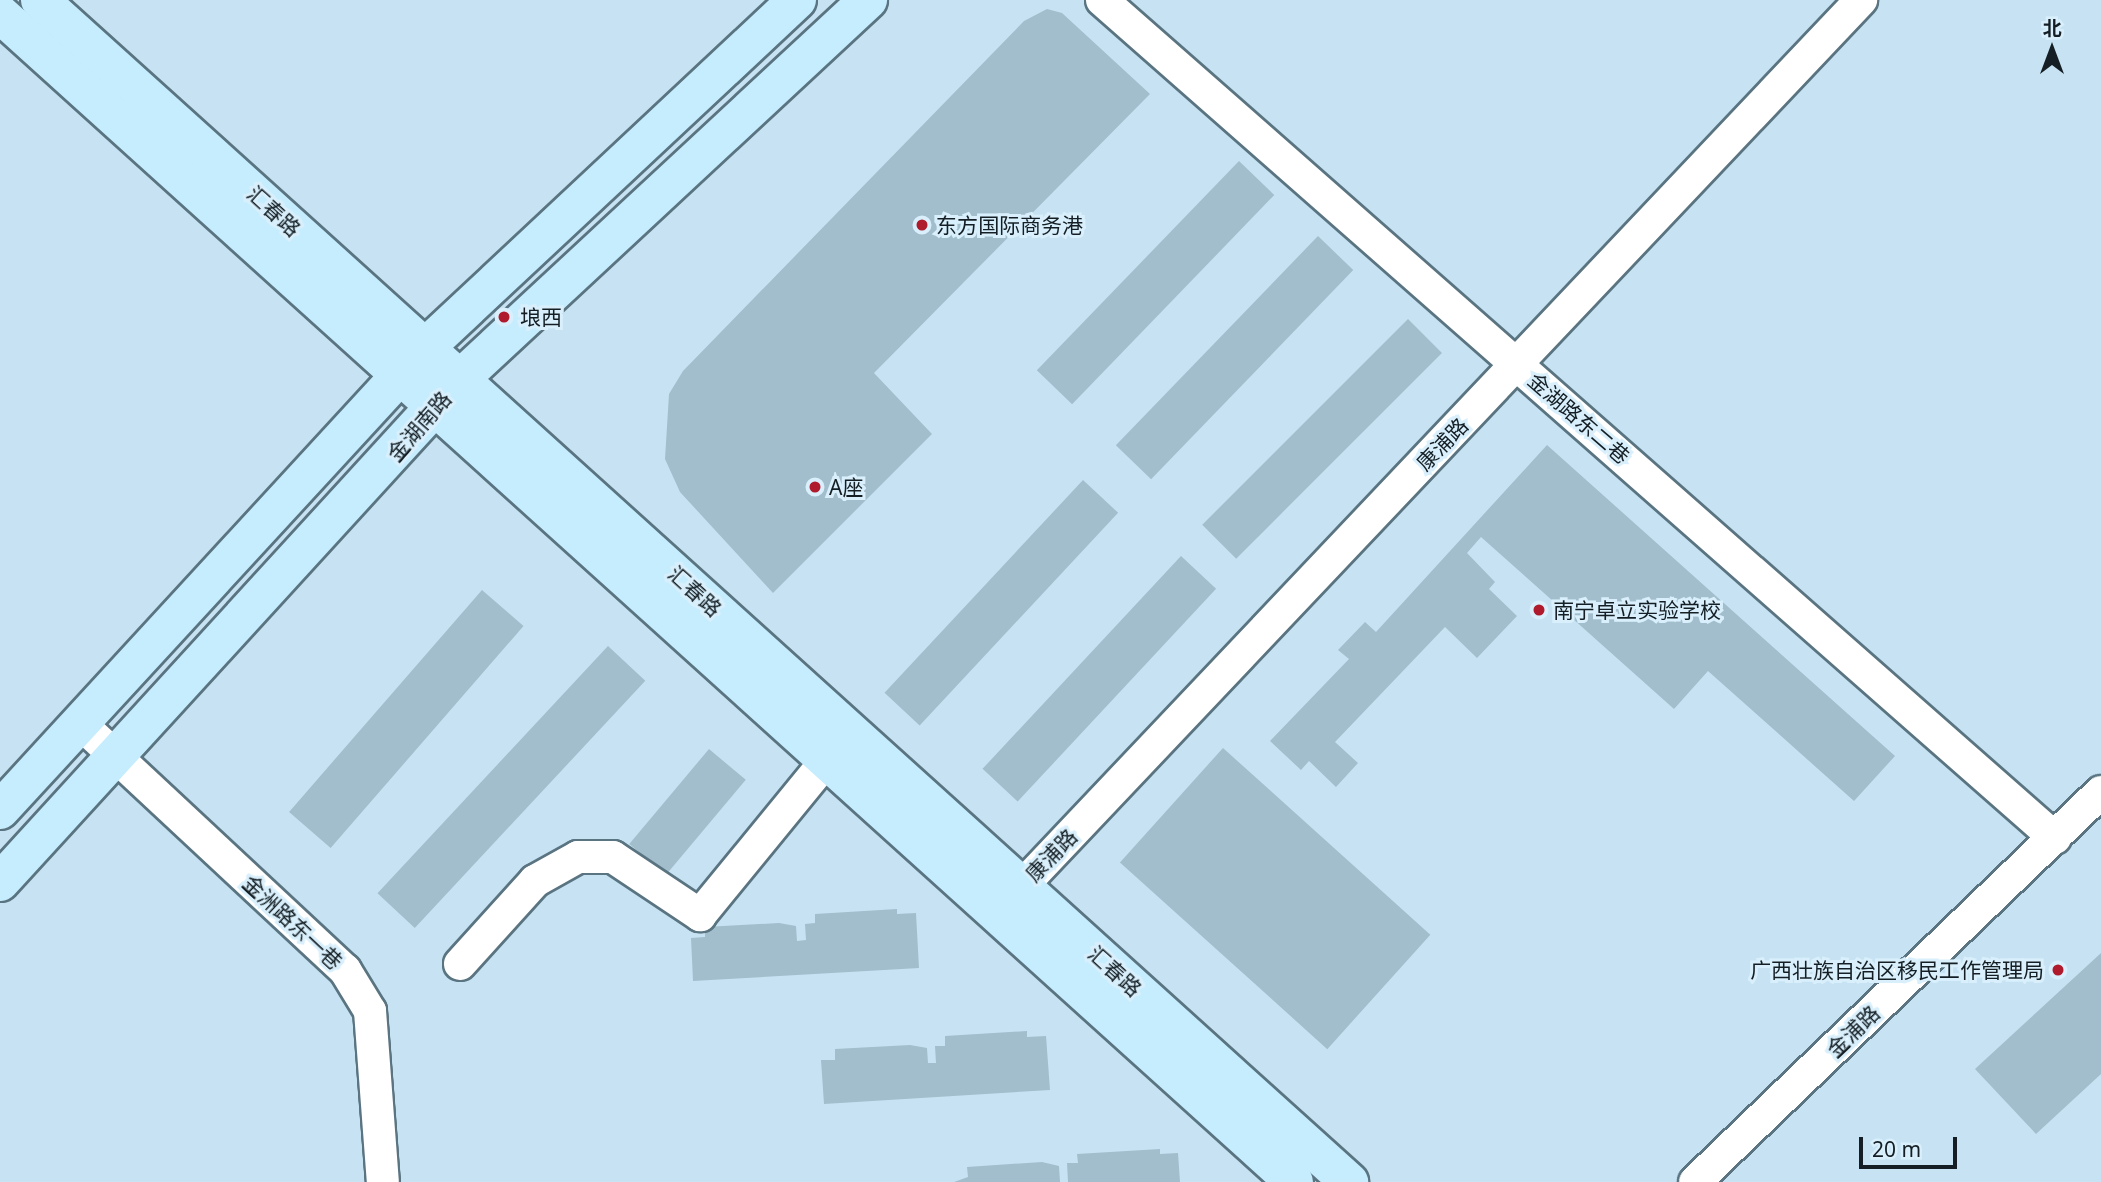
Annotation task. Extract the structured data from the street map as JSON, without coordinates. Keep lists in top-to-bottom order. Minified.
{"streets":{"main road":["汇春路","金湖南路"],"street":["金湖路东二巷","康浦路","金洲路东一巷","金浦路"]},"crossings":[["汇春路","金湖南路"],["汇春路","康浦路"],["金湖路东二巷","康浦路"],["金湖路东二巷","金浦路"],["金湖南路","金洲路东一巷"]],"places":["东方国际商务港","埌西","A座","南宁卓立实验学校","广西壮族自治区移民工作管理局"],"scale_bar":"20 m","north":"top"}
